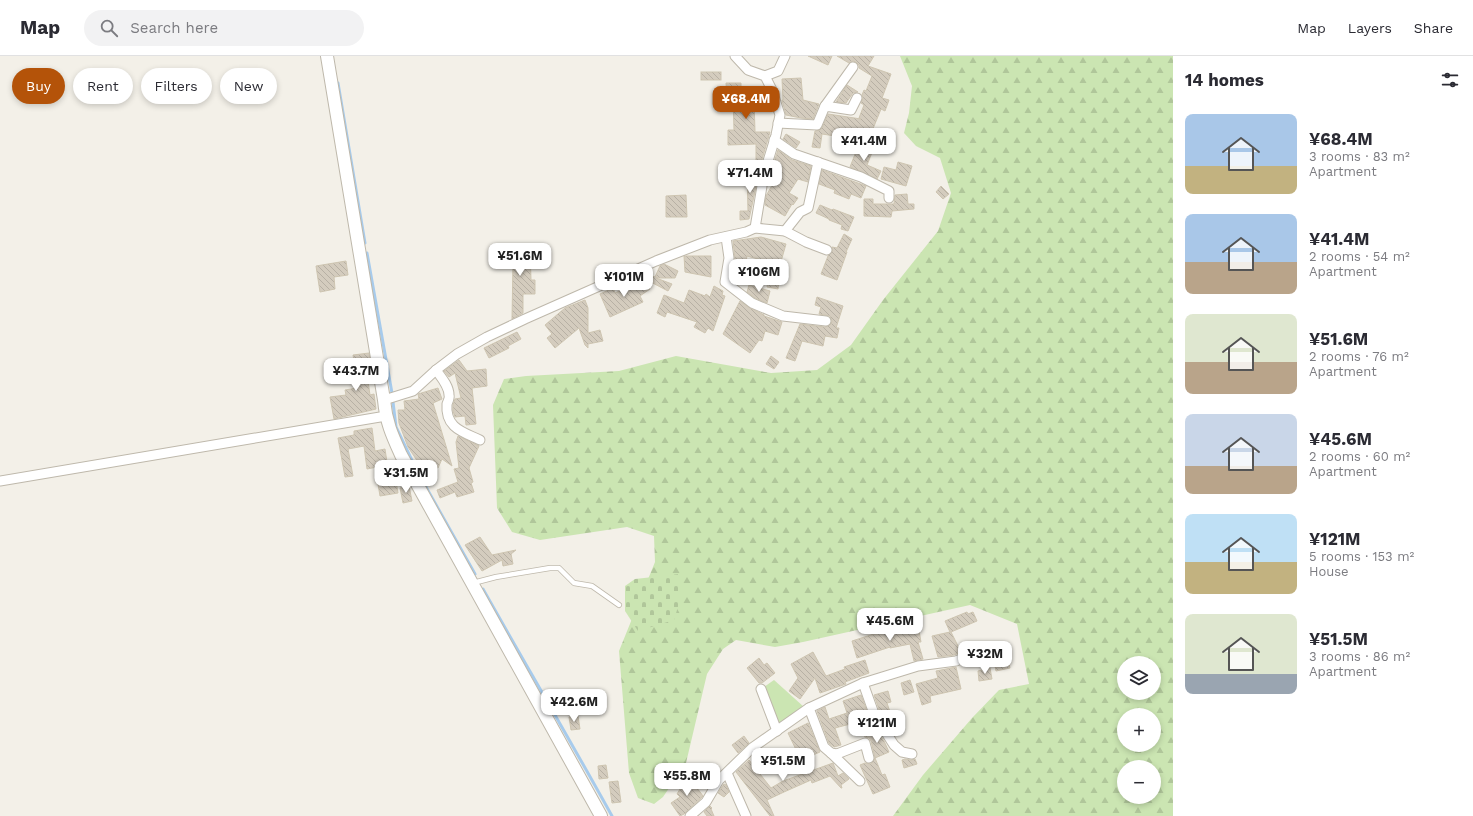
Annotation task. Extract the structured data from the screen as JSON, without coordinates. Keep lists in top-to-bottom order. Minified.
{"page":{"header":"Map","search":"Search here","nav":["Map","Layers","Share"],"heading":"14 homes","chip":["Buy","Rent","Filters","New"],"price":["¥68.4M","¥41.4M","¥71.4M","¥51.6M","¥106M","¥101M","¥43.7M","¥31.5M","¥45.6M","¥32M","¥42.6M","¥121M","¥51.5M","¥55.8M"],"list":[{"name":"¥68.4M","note":"3 rooms · 83 m² · Apartment"},{"name":"¥41.4M","note":"2 rooms · 54 m² · Apartment"},{"name":"¥51.6M","note":"2 rooms · 76 m² · Apartment"},{"name":"¥45.6M","note":"2 rooms · 60 m² · Apartment"},{"name":"¥121M","note":"5 rooms · 153 m² · House"},{"name":"¥51.5M","note":"3 rooms · 86 m² · Apartment"}],"map_buttons":["+","−"]}}
